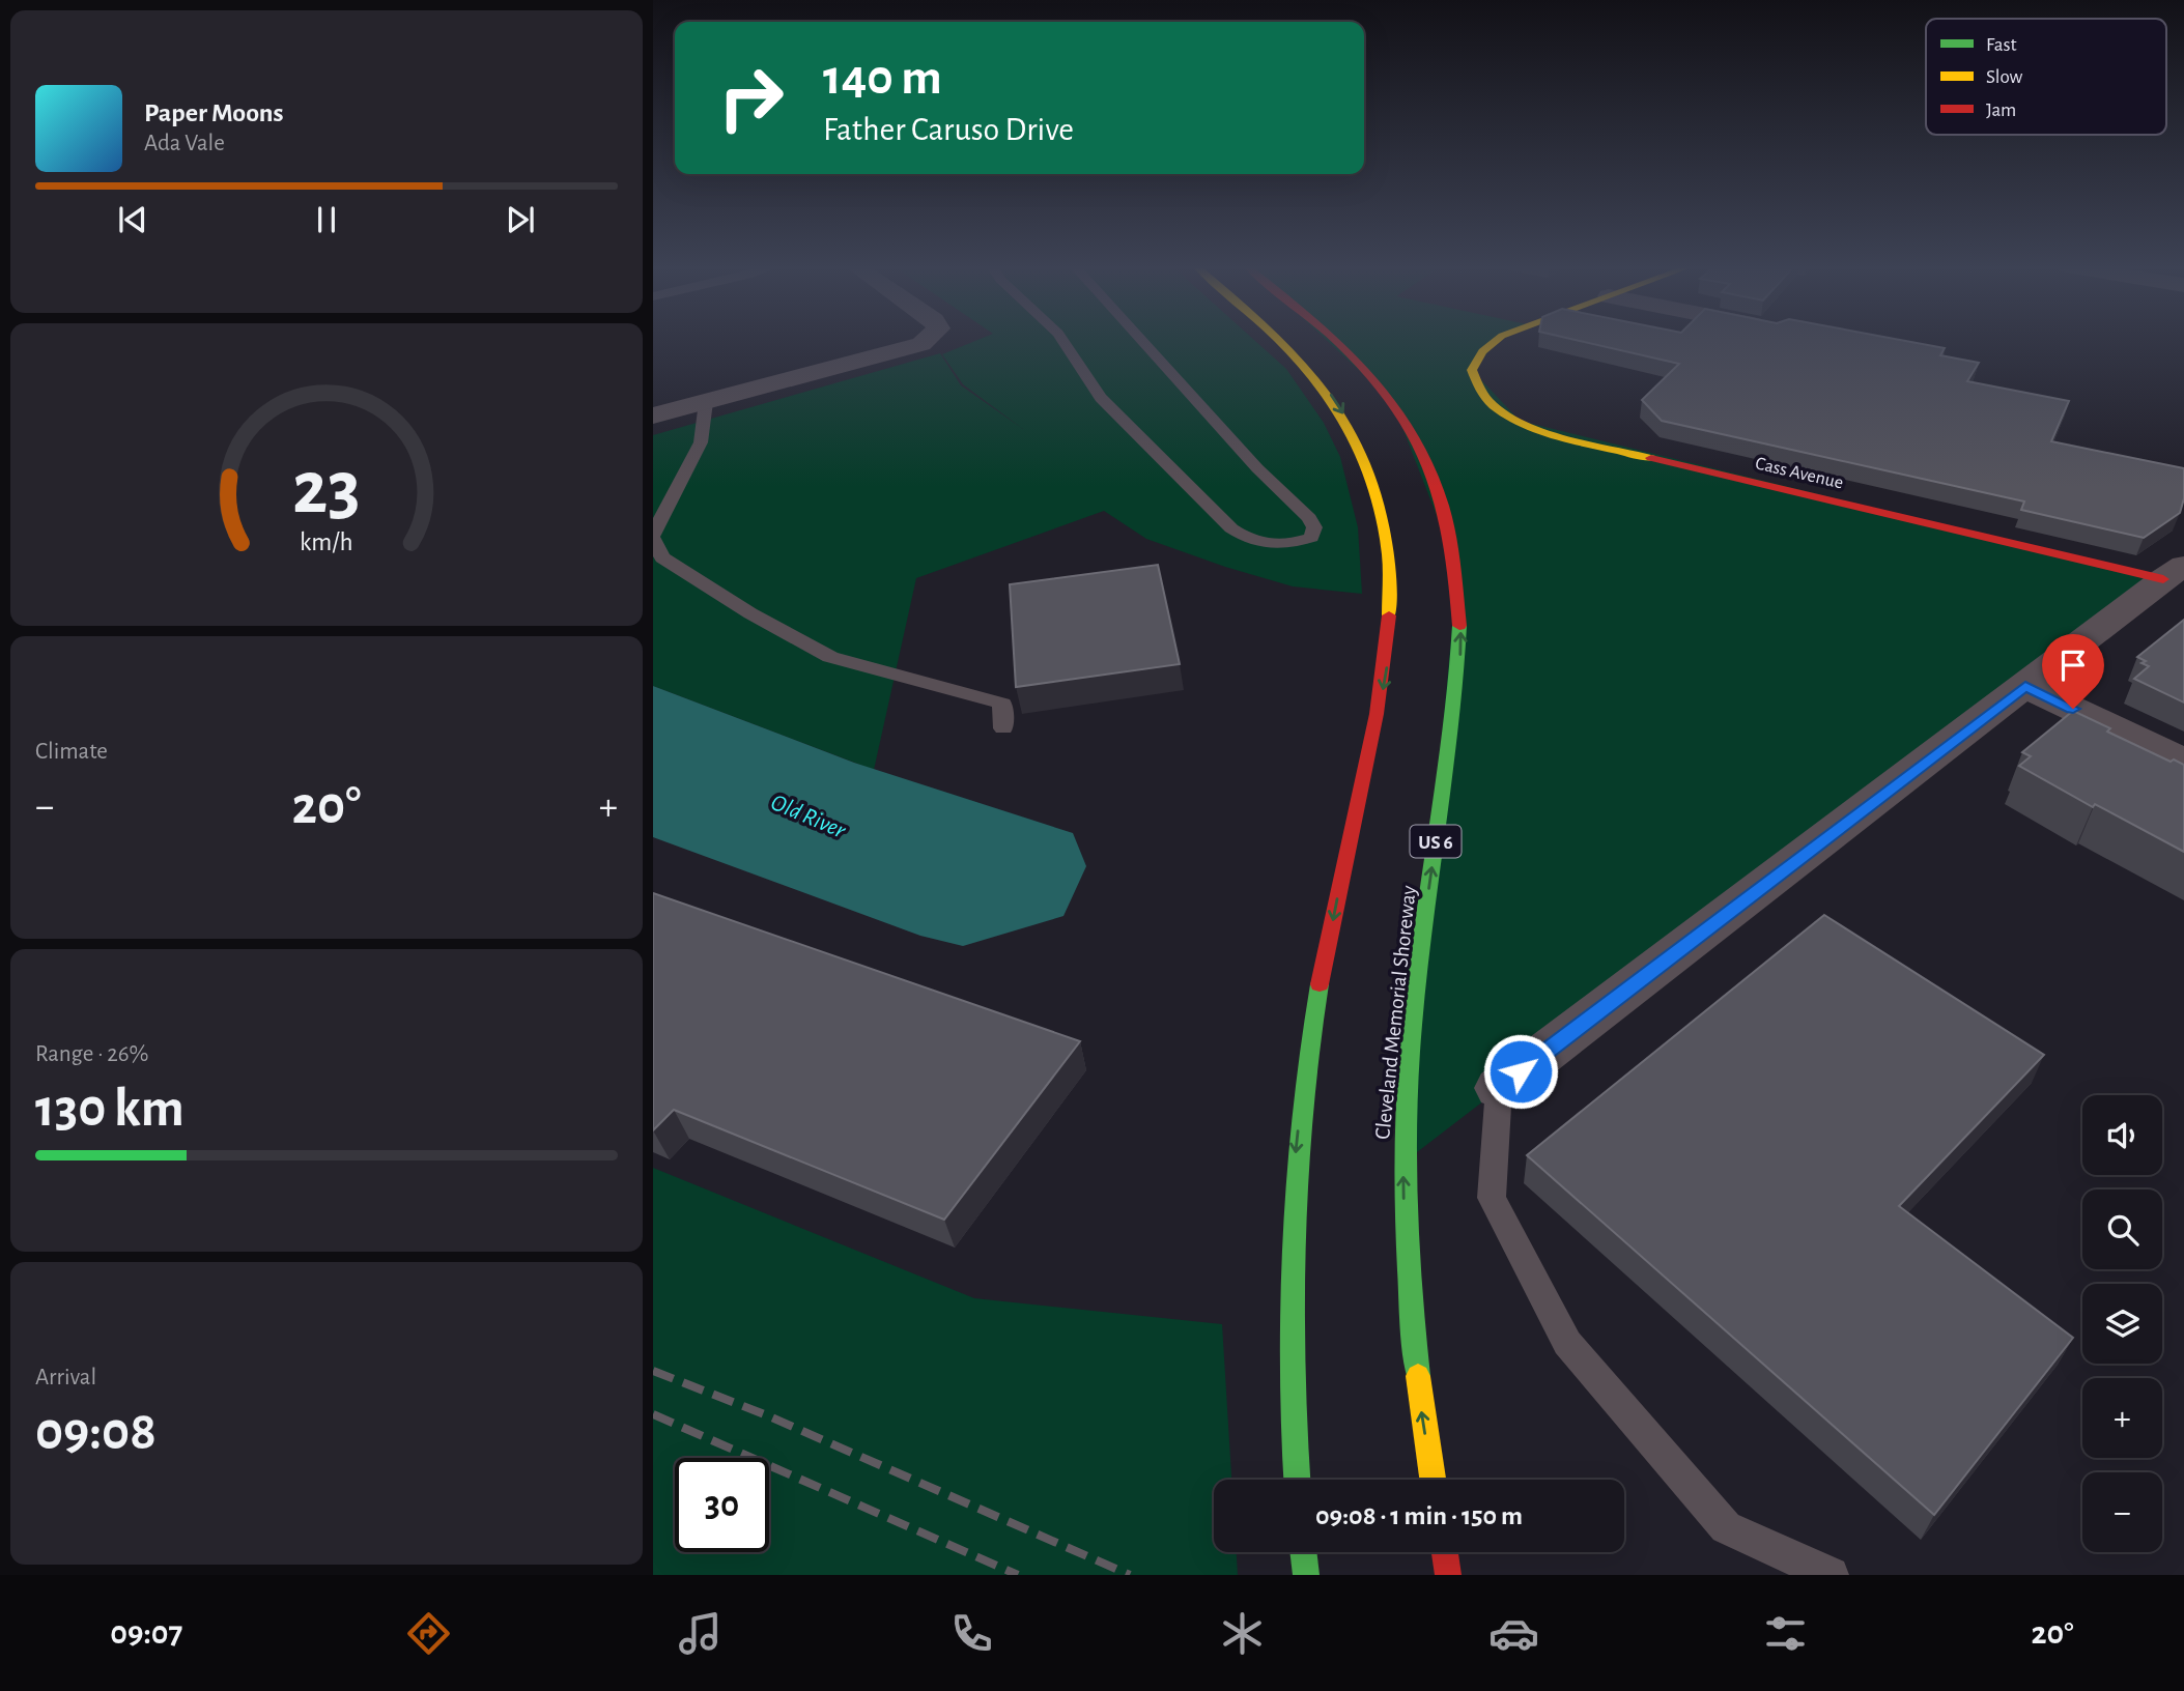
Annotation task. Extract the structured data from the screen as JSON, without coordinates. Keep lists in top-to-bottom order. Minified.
{"streets":{"main road":["Cass Avenue","US 6","Cleveland Memorial Shoreway"]},"water":["Old River"],"legend":["Fast","Slow","Jam"],"page":{"turn":["140 m","Father Caruso Drive"],"song":["Paper Moons","Ada Vale"],"tile":["Climate",["Range · 26%","130 km"],["Arrival","09:08"]],"heat":["−","20°","+"],"map_buttons":["+","−"],"limit":"30","trip":"09:08 · 1 min · 150 m","tabs":["09:07","20°"],"gauge":["23","km/h"]}}
